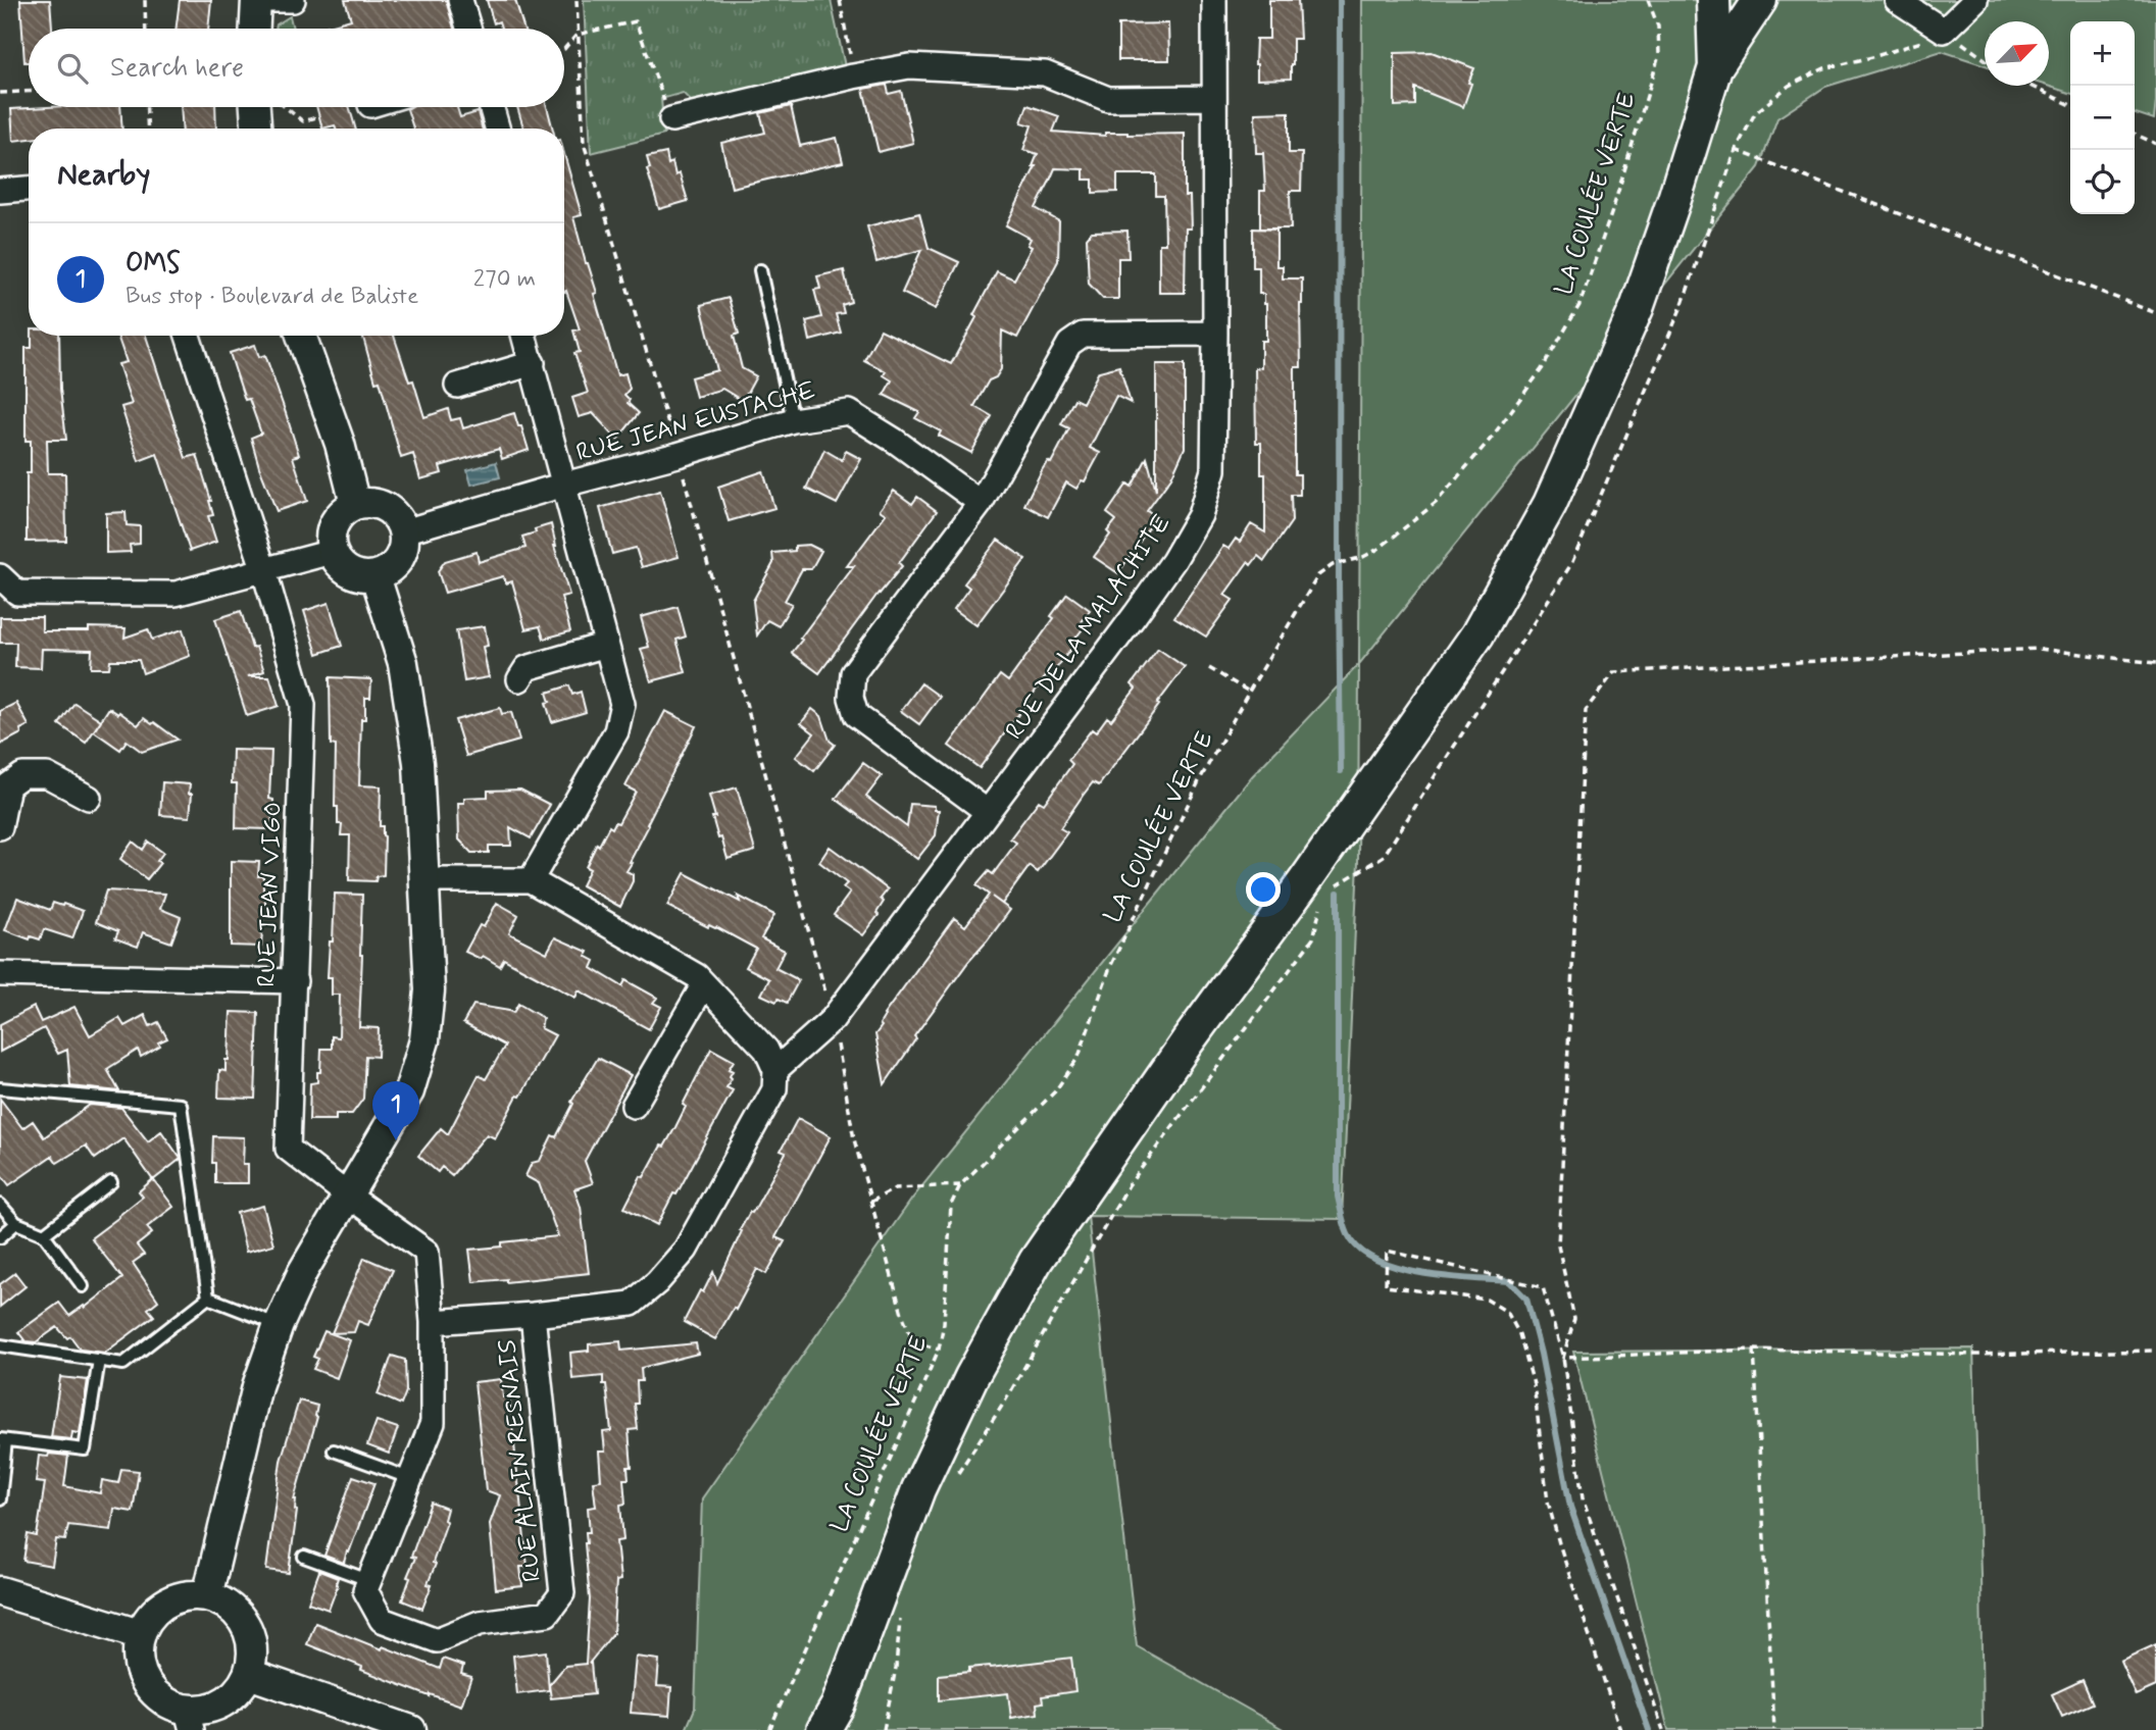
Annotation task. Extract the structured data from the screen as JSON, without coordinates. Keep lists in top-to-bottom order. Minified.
{"streets":{"street":["RUE JEAN EUSTACHE","RUE DE LA MALACHITE","RUE JEAN VIGO","RUE ALAIN RESNAIS"],"path":["LA COULÉE VERTE"]},"north":"top right","page":{"map_buttons":["+","−"],"search":"Search here","heading":"Nearby","list":[{"mark":"1","name":"OMS","note":"Bus stop · Boulevard de Baliste","value":"270 m"}],"pins":"1"}}
